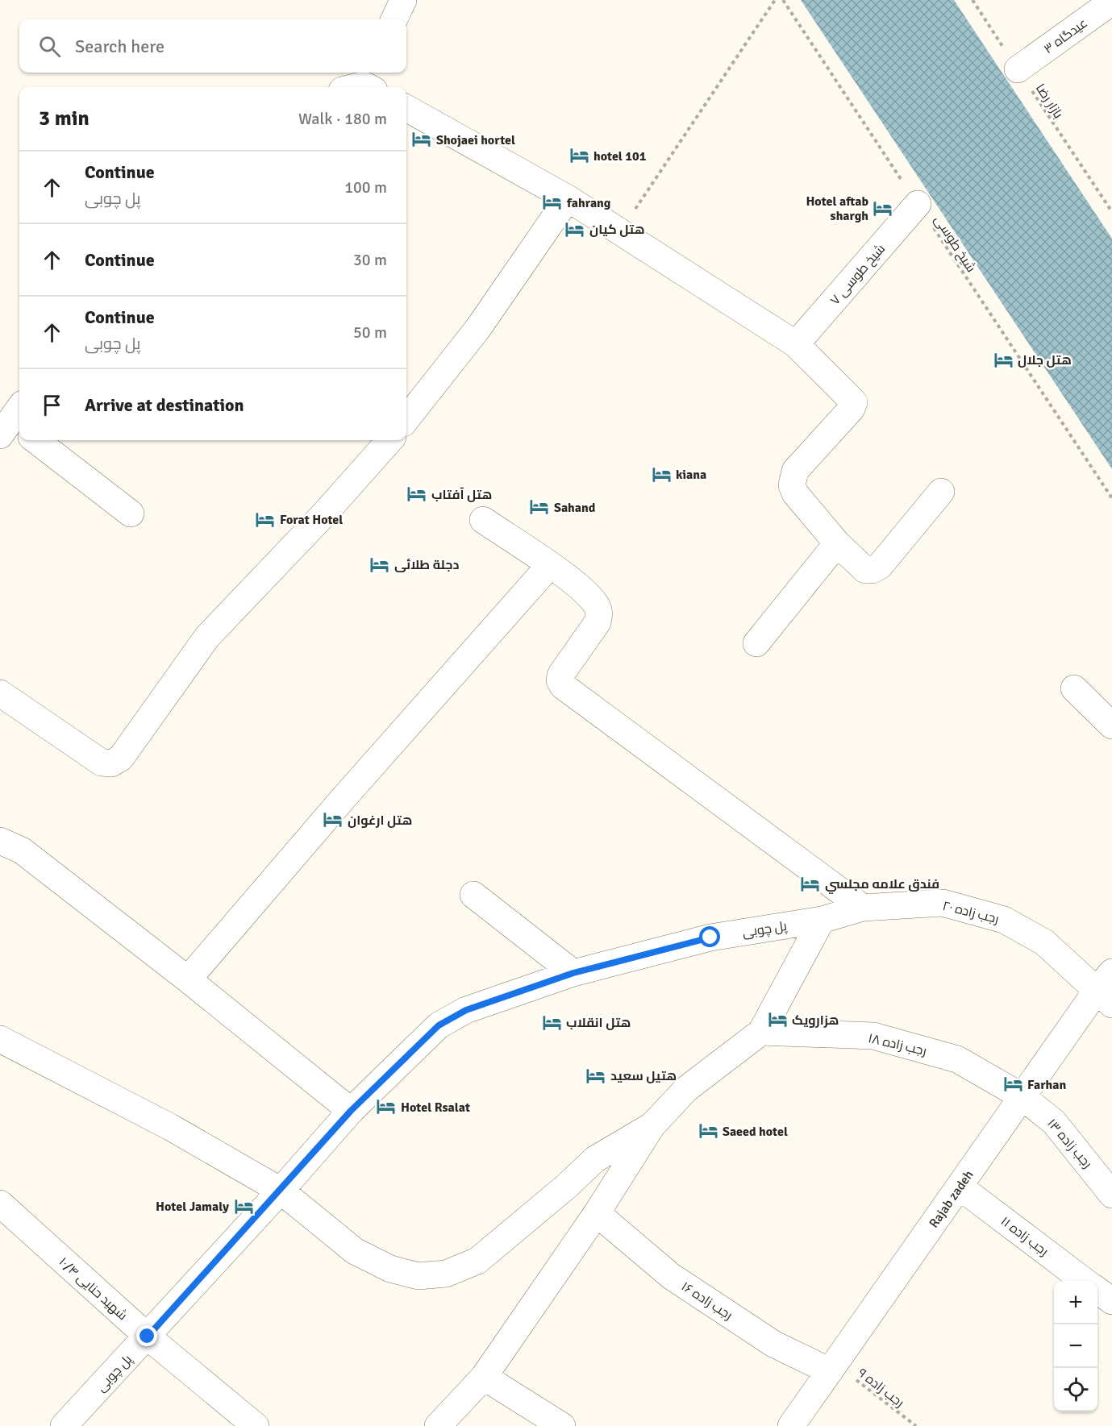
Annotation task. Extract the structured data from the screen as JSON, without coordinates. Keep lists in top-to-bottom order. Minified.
{"streets":{"street":["عیدگاه ۳","شیخ طوسی ۷","رجب زاده ۲۰","پل چوبی","رجب زاده ۱۸","رجب زاده ۱۳","Rajab zadeh","رجب زاده ۱۱","شهید حنایی ۱۰/۴","رجب زاده ۱۶"],"path":["بازار رضا","شیخ طوسی","رجب زاده ۹"]},"crossings":[["عیدگاه ۳","بازار رضا"],["شیخ طوسی","شیخ طوسی ۷"],["رجب زاده ۲۰","پل چوبی"],["رجب زاده ۲۰","Rajab zadeh"],["پل چوبی","شهید حنایی ۱۰/۴"],["رجب زاده ۱۸","رجب زاده ۱۳"],["رجب زاده ۱۸","Rajab zadeh"],["رجب زاده ۱۳","Rajab zadeh"],["Rajab zadeh","رجب زاده ۱۱"],["Rajab zadeh","رجب زاده ۱۶"],["Rajab zadeh","رجب زاده ۹"],["رجب زاده ۱۶","رجب زاده ۹"]],"places":{"hotel":["Shojaei hortel","hotel 101","fahrang","Hotel aftab shargh","هتل کیان","هتل جلال","kiana","هتل آفتاب","Sahand","Forat Hotel","دجلة طلائی","هتل ارغوان","فندق علامه مجلسي","هزارویک","هتل انقلاب","هتیل سعید","Farhan","Hotel Rsalat","Saeed hotel","Hotel Jamaly"]},"page":{"search":"Search here","heading":["3 min","Walk · 180 m"],"list":[["Continue","پل چوبی","100 m"],["Continue","30 m"],["Continue","پل چوبی","50 m"],"Arrive at destination"],"map_buttons":["+","−"]}}
